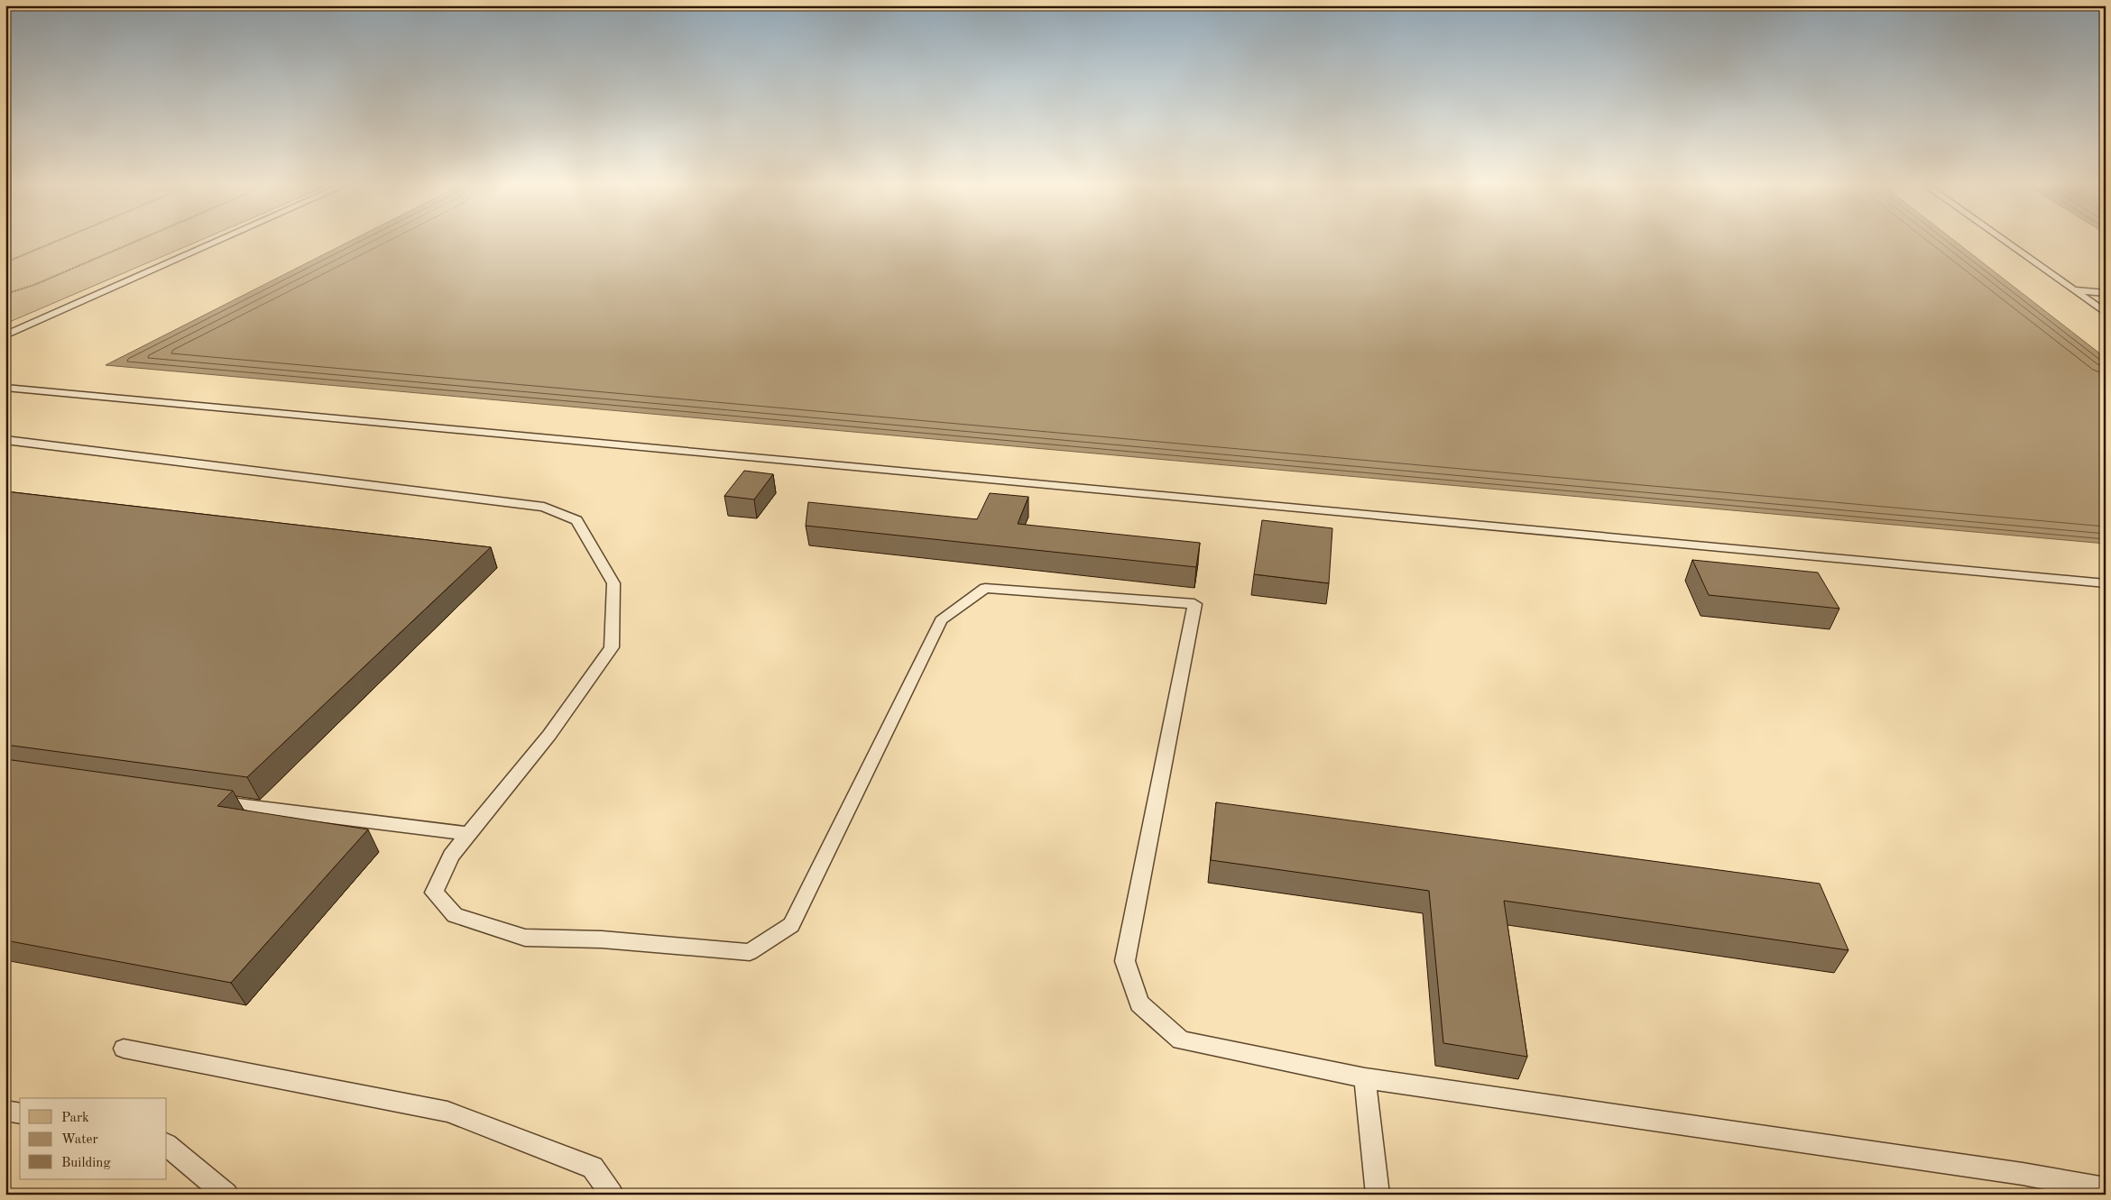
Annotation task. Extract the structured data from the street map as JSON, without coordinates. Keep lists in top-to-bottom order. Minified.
{"legend":["Park","Water","Building"]}
